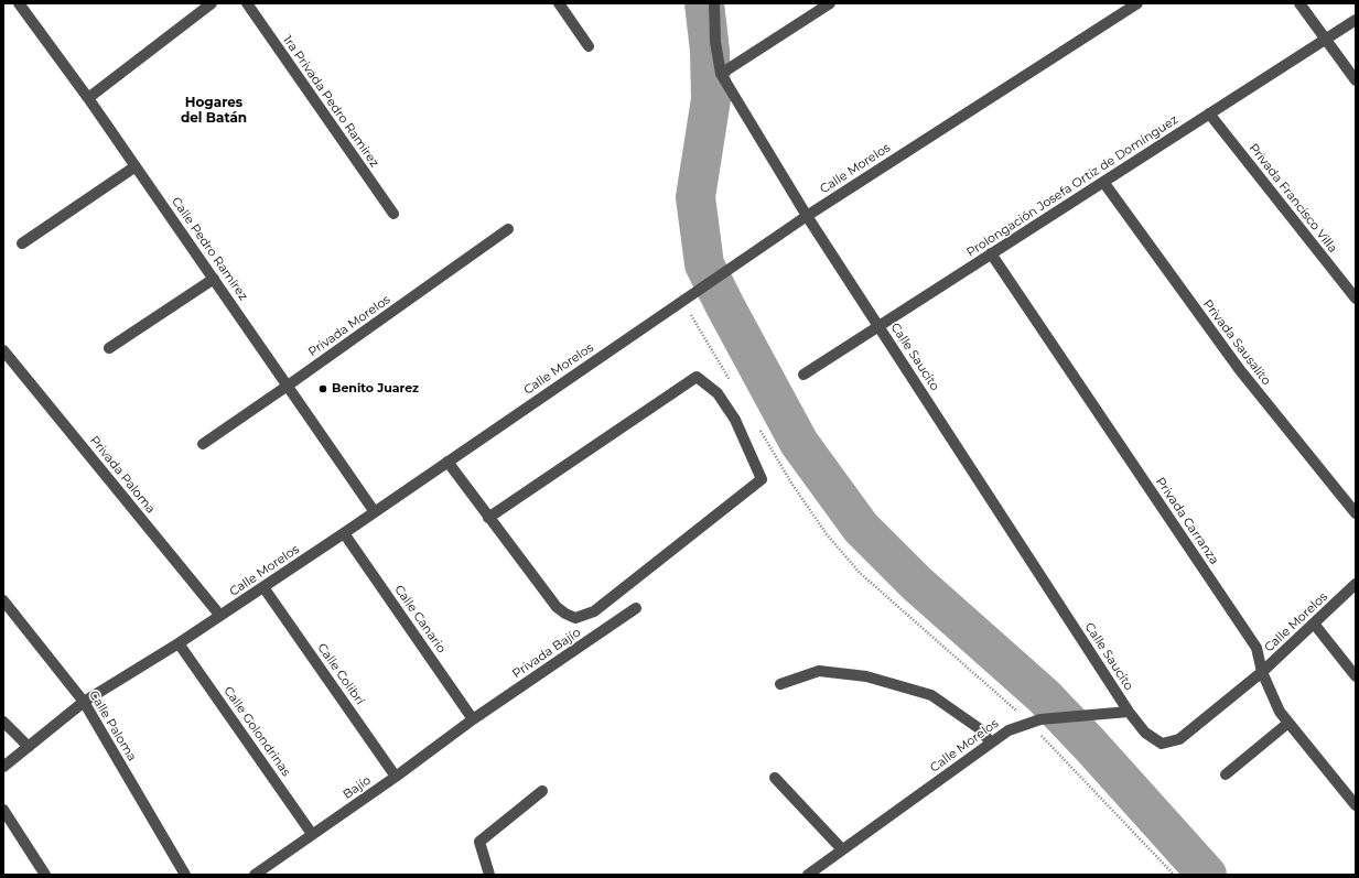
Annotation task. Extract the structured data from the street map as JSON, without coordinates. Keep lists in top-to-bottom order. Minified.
{"streets":{"street":["1ra Privada Pedro Ramirez","Calle Morelos","Prolongación Josefa Ortiz de Domínguez","Privada Francisco Villa","Calle Pedro Ramírez","Privada Morelos","Privada Sausalito","Calle Saucito","Privada Paloma","Privada Carranza","Calle Canario","Privada Bajío","Calle Colibrí","Calle Paloma","Calle Golondrinas","Bajío"]},"crossings":[["Calle Morelos","Calle Pedro Ramírez"],["Calle Morelos","Calle Saucito"],["Calle Morelos","Privada Paloma"],["Calle Morelos","Privada Carranza"],["Calle Morelos","Calle Canario"],["Calle Morelos","Calle Colibrí"],["Calle Morelos","Calle Paloma"],["Calle Morelos","Calle Golondrinas"],["Prolongación Josefa Ortiz de Domínguez","Privada Francisco Villa"],["Prolongación Josefa Ortiz de Domínguez","Privada Sausalito"],["Prolongación Josefa Ortiz de Domínguez","Calle Saucito"],["Prolongación Josefa Ortiz de Domínguez","Privada Carranza"],["Calle Pedro Ramírez","Privada Morelos"],["Calle Canario","Privada Bajío"],["Calle Canario","Bajío"],["Privada Bajío","Bajío"],["Calle Colibrí","Bajío"],["Calle Golondrinas","Bajío"]],"districts":["Hogares del Batán"],"places":["Benito Juarez"]}
